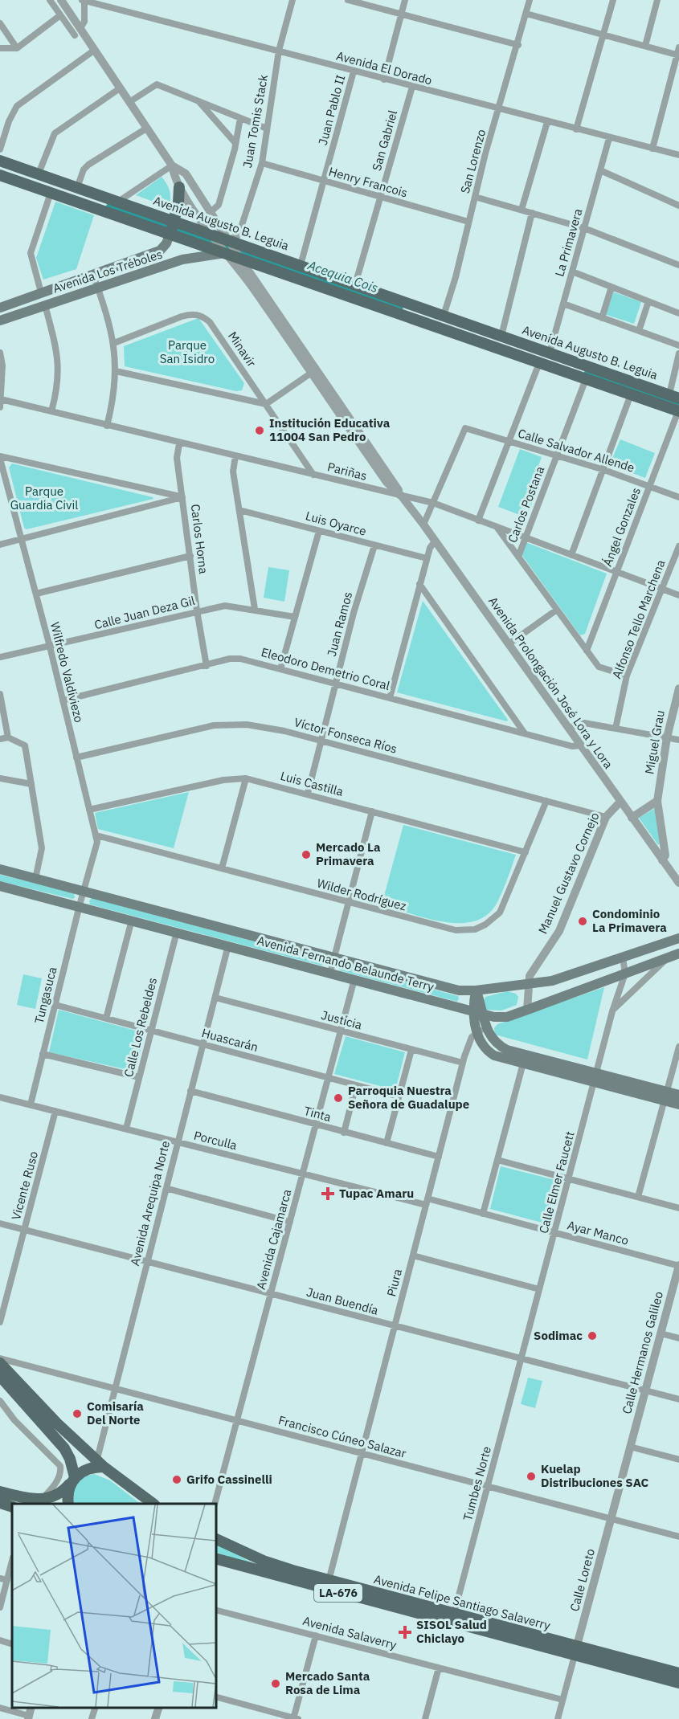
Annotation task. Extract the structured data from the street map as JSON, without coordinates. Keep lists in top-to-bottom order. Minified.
{"streets":{"main road":["Avenida Augusto B. Leguia","Avenida Los Tréboles","Avenida Fernando Belaunde Terry","LA-676","Avenida Felipe Santiago Salaverry"],"street":["Avenida El Dorado","Juan Pablo II","Juan Tomis Stack","San Gabriel","San Lorenzo","Henry Francois","La Primavera","Minavir","Calle Salvador Allende","Pariñas","Carlos Postana","Luis Oyarce","Ángel Gonzales","Carlos Horna","Calle Juan Deza Gil","Alfonso Tello Marchena","Juan Ramos","Eleodoro Demetrio Coral","Wilfredo Valdiviezo","Avenida Prolongación José Lora y Lora","Víctor Fonseca Ríos","Miguel Grau","Luis Castilla","Manuel Gustavo Cornejo","Wilder Rodríguez","Tungasuca","Justicia","Calle Los Rebeldes","Huascarán","Tinta","Porculla","Calle Elmer Faucett","Vicente Ruso","Avenida Arequipa Norte","Ayar Manco","Avenida Cajamarca","Piura","Juan Buendía","Calle Hermanos Galileo","Francisco Cúneo Salazar","Tumbes Norte","Calle Loreto","Avenida Salaverry"]},"crossings":[["Avenida El Dorado","Juan Pablo II"],["Avenida El Dorado","Juan Tomis Stack"],["Avenida El Dorado","San Gabriel"],["Avenida El Dorado","San Lorenzo"],["Avenida El Dorado","La Primavera"],["Juan Pablo II","Henry Francois"],["Juan Pablo II","Avenida Augusto B. Leguia"],["Juan Tomis Stack","Henry Francois"],["Juan Tomis Stack","Avenida Augusto B. Leguia"],["Juan Tomis Stack","Avenida Prolongación José Lora y Lora"],["San Gabriel","Henry Francois"],["San Gabriel","Avenida Augusto B. Leguia"],["San Lorenzo","Henry Francois"],["San Lorenzo","Avenida Augusto B. Leguia"],["Avenida Augusto B. Leguia","La Primavera"],["Avenida Augusto B. Leguia","Avenida Prolongación José Lora y Lora"],["Avenida Los Tréboles","Avenida Prolongación José Lora y Lora"],["Minavir","Pariñas"],["Calle Salvador Allende","Pariñas"],["Calle Salvador Allende","Carlos Postana"],["Calle Salvador Allende","Ángel Gonzales"],["Pariñas","Carlos Postana"],["Pariñas","Ángel Gonzales"],["Pariñas","Carlos Horna"],["Pariñas","Alfonso Tello Marchena"],["Pariñas","Avenida Prolongación José Lora y Lora"],["Luis Oyarce","Juan Ramos"],["Carlos Horna","Calle Juan Deza Gil"],["Carlos Horna","Eleodoro Demetrio Coral"],["Calle Juan Deza Gil","Wilfredo Valdiviezo"],["Juan Ramos","Eleodoro Demetrio Coral"],["Juan Ramos","Víctor Fonseca Ríos"],["Juan Ramos","Luis Castilla"],["Eleodoro Demetrio Coral","Wilfredo Valdiviezo"],["Eleodoro Demetrio Coral","Avenida Prolongación José Lora y Lora"],["Wilfredo Valdiviezo","Víctor Fonseca Ríos"],["Wilfredo Valdiviezo","Luis Castilla"],["Wilfredo Valdiviezo","Wilder Rodríguez"],["Wilfredo Valdiviezo","Avenida Fernando Belaunde Terry"],["Wilfredo Valdiviezo","Tungasuca"],["Avenida Prolongación José Lora y Lora","Miguel Grau"],["Avenida Prolongación José Lora y Lora","Manuel Gustavo Cornejo"],["Víctor Fonseca Ríos","Manuel Gustavo Cornejo"],["Víctor Fonseca Ríos","Wilder Rodríguez"],["Luis Castilla","Wilder Rodríguez"],["Manuel Gustavo Cornejo","Avenida Fernando Belaunde Terry"],["Avenida Fernando Belaunde Terry","Tungasuca"],["Avenida Fernando Belaunde Terry","Calle Los Rebeldes"],["Avenida Fernando Belaunde Terry","Calle Elmer Faucett"],["Avenida Fernando Belaunde Terry","Avenida Arequipa Norte"],["Avenida Fernando Belaunde Terry","Avenida Cajamarca"],["Tungasuca","Huascarán"],["Tungasuca","Porculla"],["Justicia","Avenida Arequipa Norte"],["Justicia","Avenida Cajamarca"],["Justicia","Piura"],["Calle Los Rebeldes","Huascarán"],["Calle Los Rebeldes","Porculla"],["Huascarán","Avenida Arequipa Norte"],["Huascarán","Avenida Cajamarca"],["Tinta","Avenida Arequipa Norte"],["Tinta","Avenida Cajamarca"],["Tinta","Piura"],["Porculla","Vicente Ruso"],["Porculla","Avenida Arequipa Norte"],["Porculla","Ayar Manco"],["Porculla","Avenida Cajamarca"],["Porculla","Piura"],["Calle Elmer Faucett","Ayar Manco"],["Calle Elmer Faucett","Juan Buendía"],["Calle Elmer Faucett","Tumbes Norte"],["Vicente Ruso","Juan Buendía"],["Avenida Arequipa Norte","Juan Buendía"],["Avenida Arequipa Norte","Francisco Cúneo Salazar"],["Ayar Manco","Piura"],["Ayar Manco","Calle Hermanos Galileo"],["Avenida Cajamarca","Juan Buendía"],["Avenida Cajamarca","Francisco Cúneo Salazar"],["Piura","Juan Buendía"],["Piura","Francisco Cúneo Salazar"],["Piura","Avenida Felipe Santiago Salaverry"],["Juan Buendía","Calle Hermanos Galileo"],["Juan Buendía","Tumbes Norte"],["Calle Hermanos Galileo","Calle Loreto"],["Francisco Cúneo Salazar","Tumbes Norte"],["Francisco Cúneo Salazar","Calle Loreto"],["Tumbes Norte","Avenida Felipe Santiago Salaverry"],["Calle Loreto","Avenida Felipe Santiago Salaverry"],["Calle Loreto","Avenida Salaverry"]],"water":["Acequia Cois"],"parks":["Parque San Isidro","Parque Guardia Civil"],"places":{"other":["Institución Educativa 11004 San Pedro","Mercado La Primavera","Condominio La Primavera","Parroquia Nuestra Señora de Guadalupe","Sodimac","Comisaría Del Norte","Kuelap Distribuciones SAC","Grifo Cassinelli","Mercado Santa Rosa de Lima"],"health":["Tupac Amaru","SISOL Salud Chiclayo"]}}
